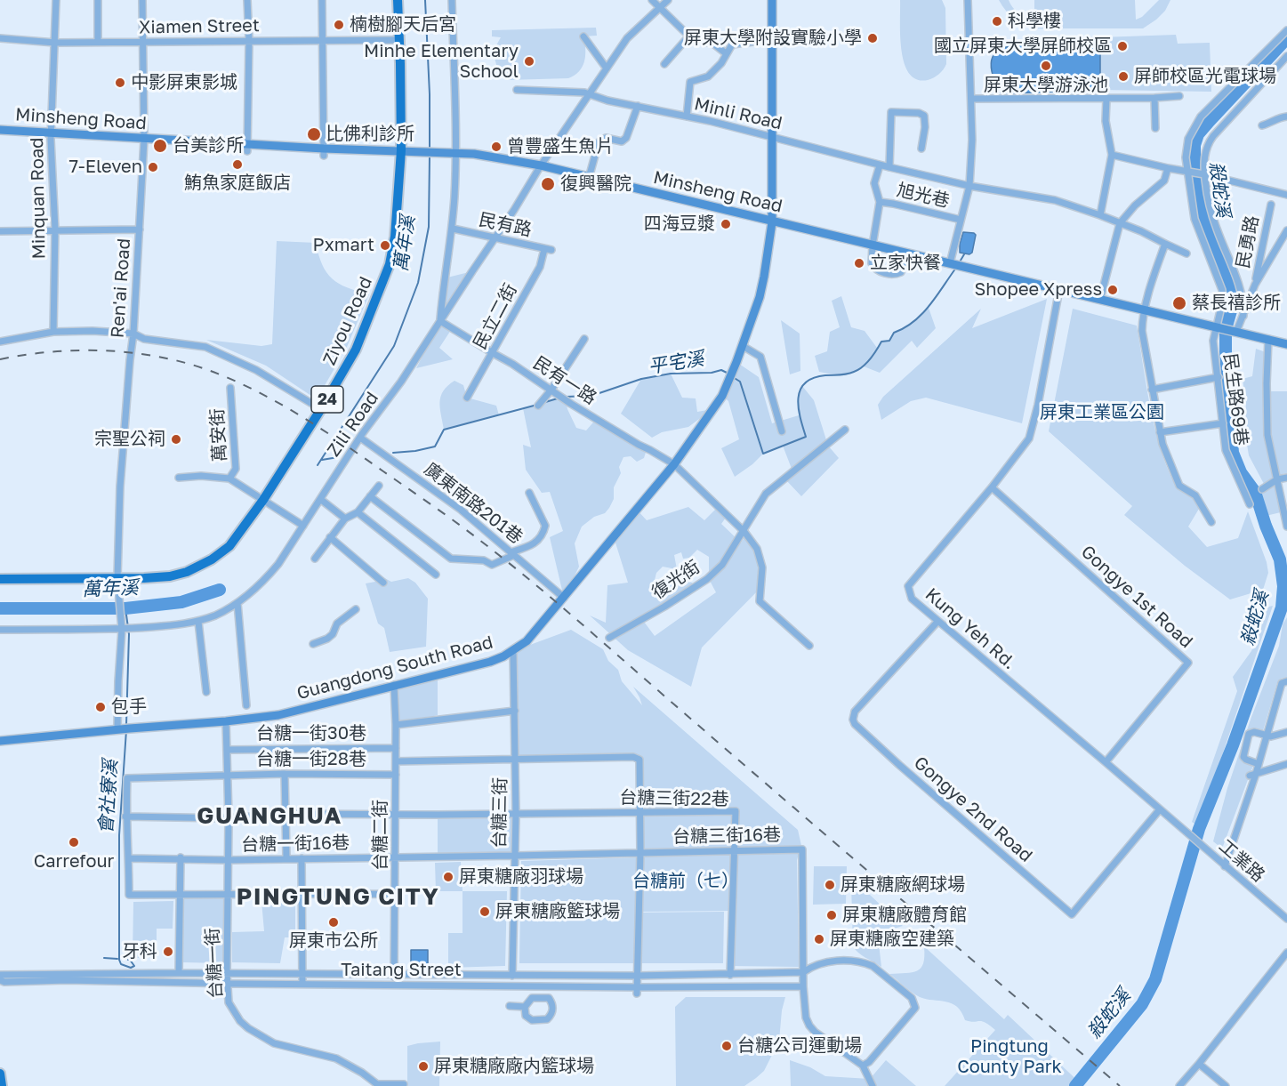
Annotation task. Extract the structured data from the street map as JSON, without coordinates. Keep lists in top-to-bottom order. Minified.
{"streets":{"main road":["Ziyou Road","24"],"street":["Xiamen Street","Minli Road","Minsheng Road","旭光巷","Minquan Road","民有路","民勇路","Ren'ai Road","民立二街","民有一路","民生路69巷","Zili Road","萬安街","廣東南路201巷","復光街","Gongye 1st Road","Kung Yeh Rd.","Guangdong South Road","台糖一街30巷","台糖一街28巷","台糖三街22巷","Gongye 2nd Road","台糖三街","台糖二街","台糖三街16巷","台糖一街16巷","工業路","台糖一街","Taitang Street"]},"crossings":[["Xiamen Street","Minquan Road"],["Xiamen Street","Ren'ai Road"],["Xiamen Street","Ziyou Road"],["Minli Road","Guangdong South Road"],["Minsheng Road","Minquan Road"],["Minsheng Road","Ren'ai Road"],["Minsheng Road","Ziyou Road"],["Minsheng Road","Zili Road"],["Minsheng Road","Kung Yeh Rd."],["Minsheng Road","Guangdong South Road"],["民有路","民立二街"],["民有路","Zili Road"],["Ren'ai Road","Ziyou Road"],["Ren'ai Road","Zili Road"],["Ren'ai Road","Guangdong South Road"],["民立二街","民有一路"],["民有一路","Zili Road"],["民有一路","Guangdong South Road"],["Zili Road","廣東南路201巷"],["廣東南路201巷","Guangdong South Road"],["Gongye 1st Road","Kung Yeh Rd."],["Kung Yeh Rd.","Gongye 2nd Road"],["Kung Yeh Rd.","工業路"],["Guangdong South Road","台糖三街"],["Guangdong South Road","台糖二街"],["Guangdong South Road","台糖一街"],["台糖一街30巷","台糖二街"],["台糖一街30巷","台糖一街"],["台糖一街28巷","台糖三街22巷"],["台糖一街28巷","台糖二街"],["台糖一街28巷","台糖一街"],["台糖三街22巷","台糖三街"],["台糖三街22巷","台糖二街"],["台糖三街22巷","台糖三街16巷"],["台糖三街22巷","台糖一街"],["台糖三街22巷","Taitang Street"],["台糖三街","台糖三街16巷"],["台糖三街","台糖一街16巷"],["台糖三街","Taitang Street"],["台糖二街","台糖一街16巷"],["台糖二街","Taitang Street"],["台糖三街16巷","台糖一街16巷"],["台糖三街16巷","Taitang Street"],["台糖一街16巷","台糖一街"],["台糖一街","Taitang Street"]],"districts":["GUANGHUA","PINGTUNG CITY"],"water":["殺蛇溪","萬年溪","平宅溪","會社寮溪"],"parks":["屏東工業區公園","台糖前（七）","Pingtung County Park"],"places":["科學樓","楠樹腳天后宮","屏東大學附設實驗小學","國立屏東大學屏師校區","Minhe Elementary School","屏東大學游泳池","屏師校區光電球場","中影屏東影城","比佛利診所","台美診所","曾豐盛生魚片","鮪魚家庭飯店","7-Eleven","復興醫院","四海豆漿","Pxmart","立家快餐","Shopee Xpress","蔡長禧診所","宗聖公祠","包手","Carrefour","屏東糖廠羽球場","屏東糖廠網球場","屏東糖廠籃球場","屏東糖廠體育館","屏東市公所","屏東糖廠空建築","牙科","台糖公司運動場","屏東糖廠廠内籃球場"]}
